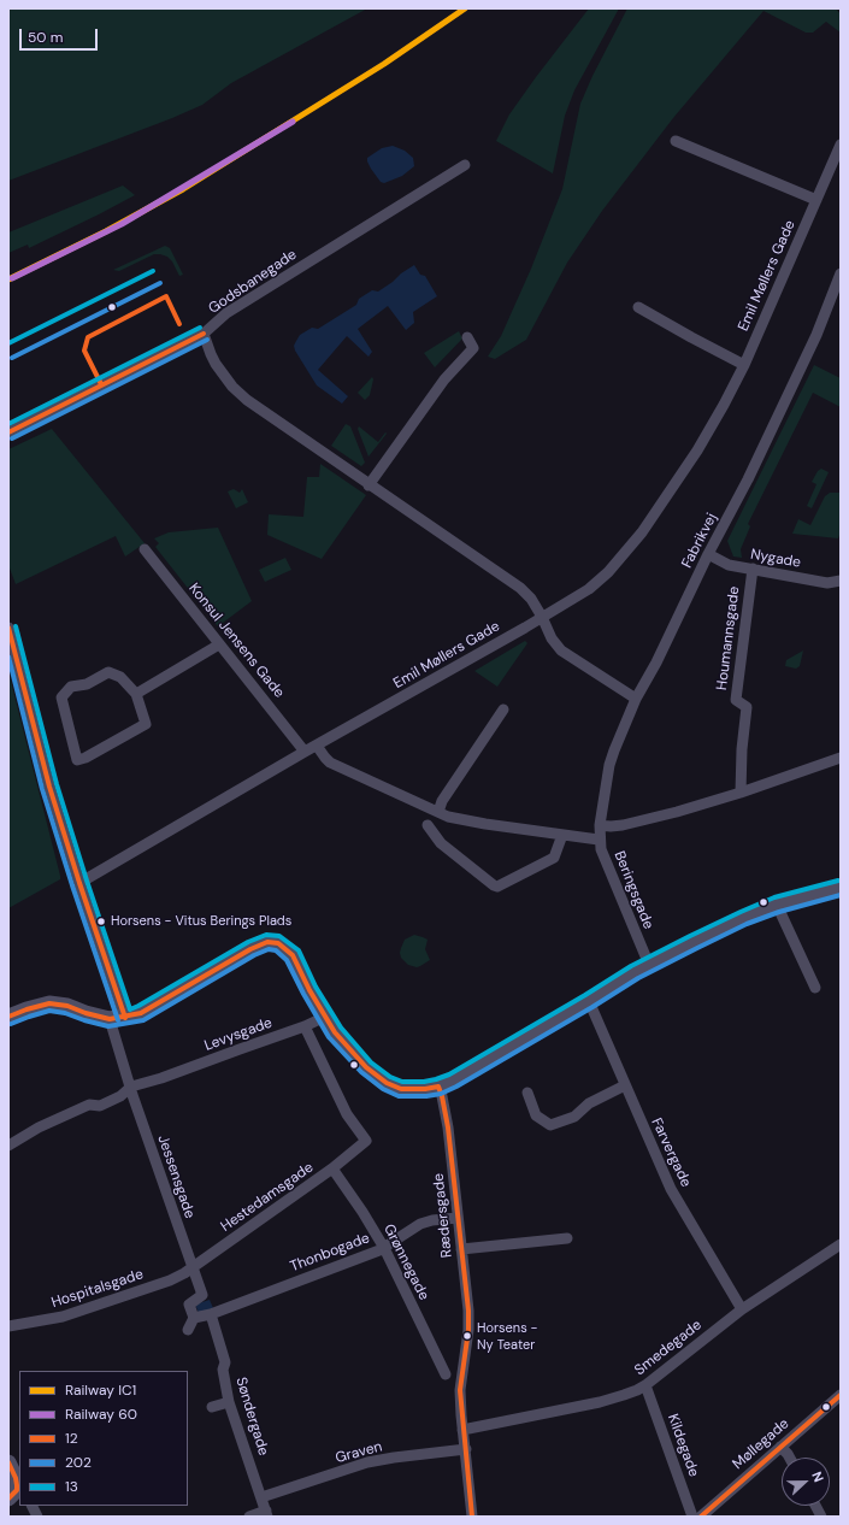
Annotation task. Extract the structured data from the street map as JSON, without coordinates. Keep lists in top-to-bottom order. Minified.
{"streets":{"street":["Emil Møllers Gade","Godsbanegade","Fabrikvej","Nygade","Houmannsgade","Konsul Jensens Gade","Beringsgade","Levysgade","Farvergade","Jessensgade","Hestedamsgade","Rædersgade","Thonbogade","Grønnegade","Hospitalsgade","Smedegade","Søndergade","Møllegade","Kildegade","Graven"]},"crossings":[["Emil Møllers Gade","Godsbanegade"],["Emil Møllers Gade","Konsul Jensens Gade"],["Godsbanegade","Fabrikvej"],["Fabrikvej","Nygade"],["Fabrikvej","Beringsgade"],["Nygade","Houmannsgade"],["Levysgade","Jessensgade"],["Levysgade","Hestedamsgade"],["Farvergade","Smedegade"],["Jessensgade","Hestedamsgade"],["Jessensgade","Hospitalsgade"],["Hestedamsgade","Grønnegade"],["Hestedamsgade","Hospitalsgade"],["Rædersgade","Thonbogade"],["Rædersgade","Smedegade"],["Rædersgade","Graven"],["Thonbogade","Grønnegade"],["Thonbogade","Søndergade"],["Smedegade","Kildegade"],["Søndergade","Graven"]],"places":["Horsens - Vitus Berings Plads","Horsens - Ny Teater"],"lines":["rail line IC1","rail line 60","transit line 13","transit line 202","transit line 12"],"legend":["Railway IC1","Railway 60","12","202","13"],"scale_bar":"50 m","north":"right"}
